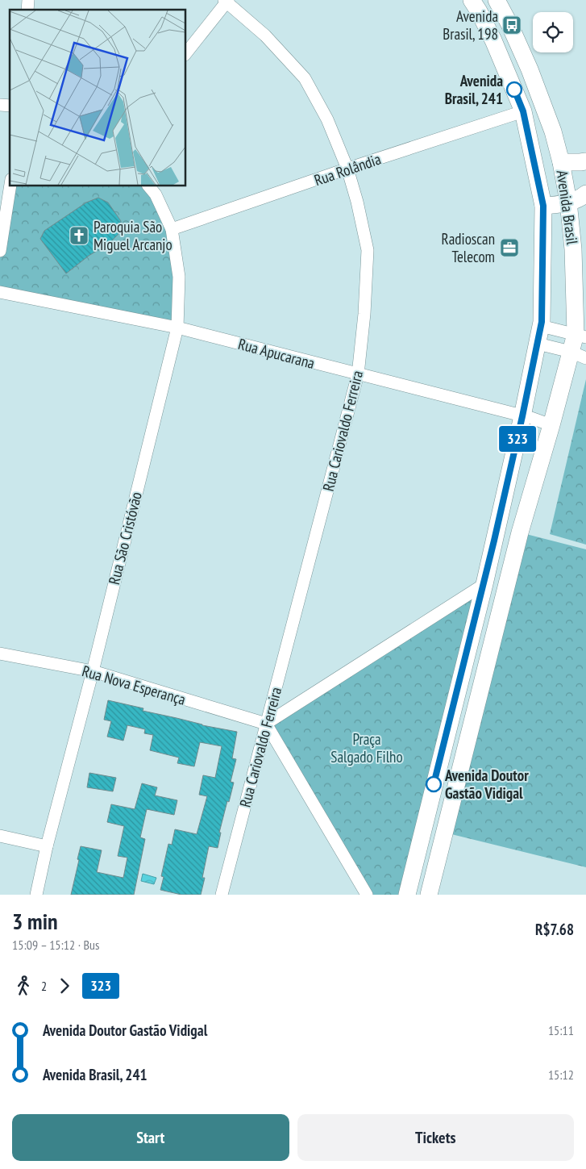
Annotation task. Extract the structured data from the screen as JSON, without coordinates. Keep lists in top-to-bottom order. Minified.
{"streets":{"main road":["Avenida Brasil"],"street":["Rua Rolândia","Rua Apucarana","Rua Cariovaldo Ferreira","Rua São Cristóvão","Rua Nova Esperança"]},"crossings":[["Rua Rolândia","Avenida Brasil"],["Rua Rolândia","Rua Cariovaldo Ferreira"],["Rua Rolândia","Rua São Cristóvão"],["Avenida Brasil","Rua Apucarana"],["Rua Apucarana","Rua Cariovaldo Ferreira"],["Rua Apucarana","Rua São Cristóvão"],["Rua Cariovaldo Ferreira","Rua Nova Esperança"],["Rua São Cristóvão","Rua Nova Esperança"]],"parks":["Praça Salgado Filho"],"places":{"bus stop":["Avenida Brasil, 198"],"other":["Avenida Brasil, 241","Avenida Doutor Gastão Vidigal"],"church":["Paroquia São Miguel Arcanjo"],"office":["Radioscan Telecom"]},"lines":["bus line 323"],"page":{"on_map":"323","heading":["3 min","15:09 – 15:12 · Bus","R$7.68"],"legs":["2","323"],"list":[{"name":"Avenida Doutor Gastão Vidigal","value":"15:11"},{"name":"Avenida Brasil, 241","value":"15:12"}],"buttons":["Start","Tickets"]}}
